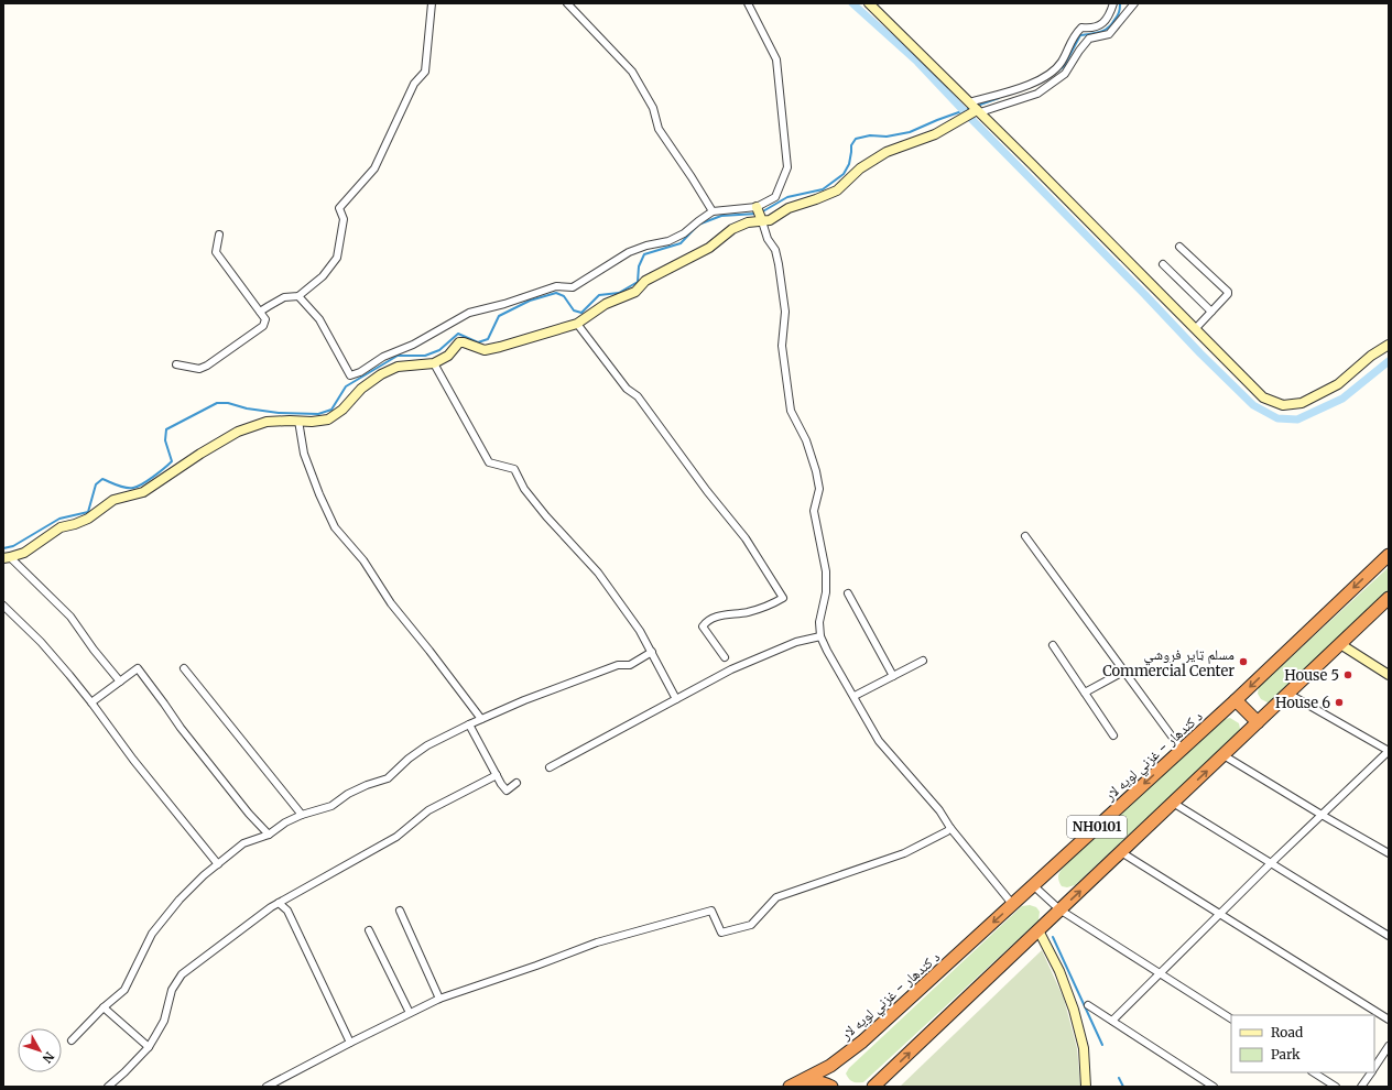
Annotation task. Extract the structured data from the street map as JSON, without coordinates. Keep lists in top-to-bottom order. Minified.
{"streets":{"highway":["د کندهار - غزني لويه لار","NH0101"]},"crossings":[["د کندهار - غزني لويه لار","NH0101"]],"places":["مسلم ټایر فروشي Commercial Center","House 5","House 6"],"legend":["Road","Park"],"north":"bottom right"}
